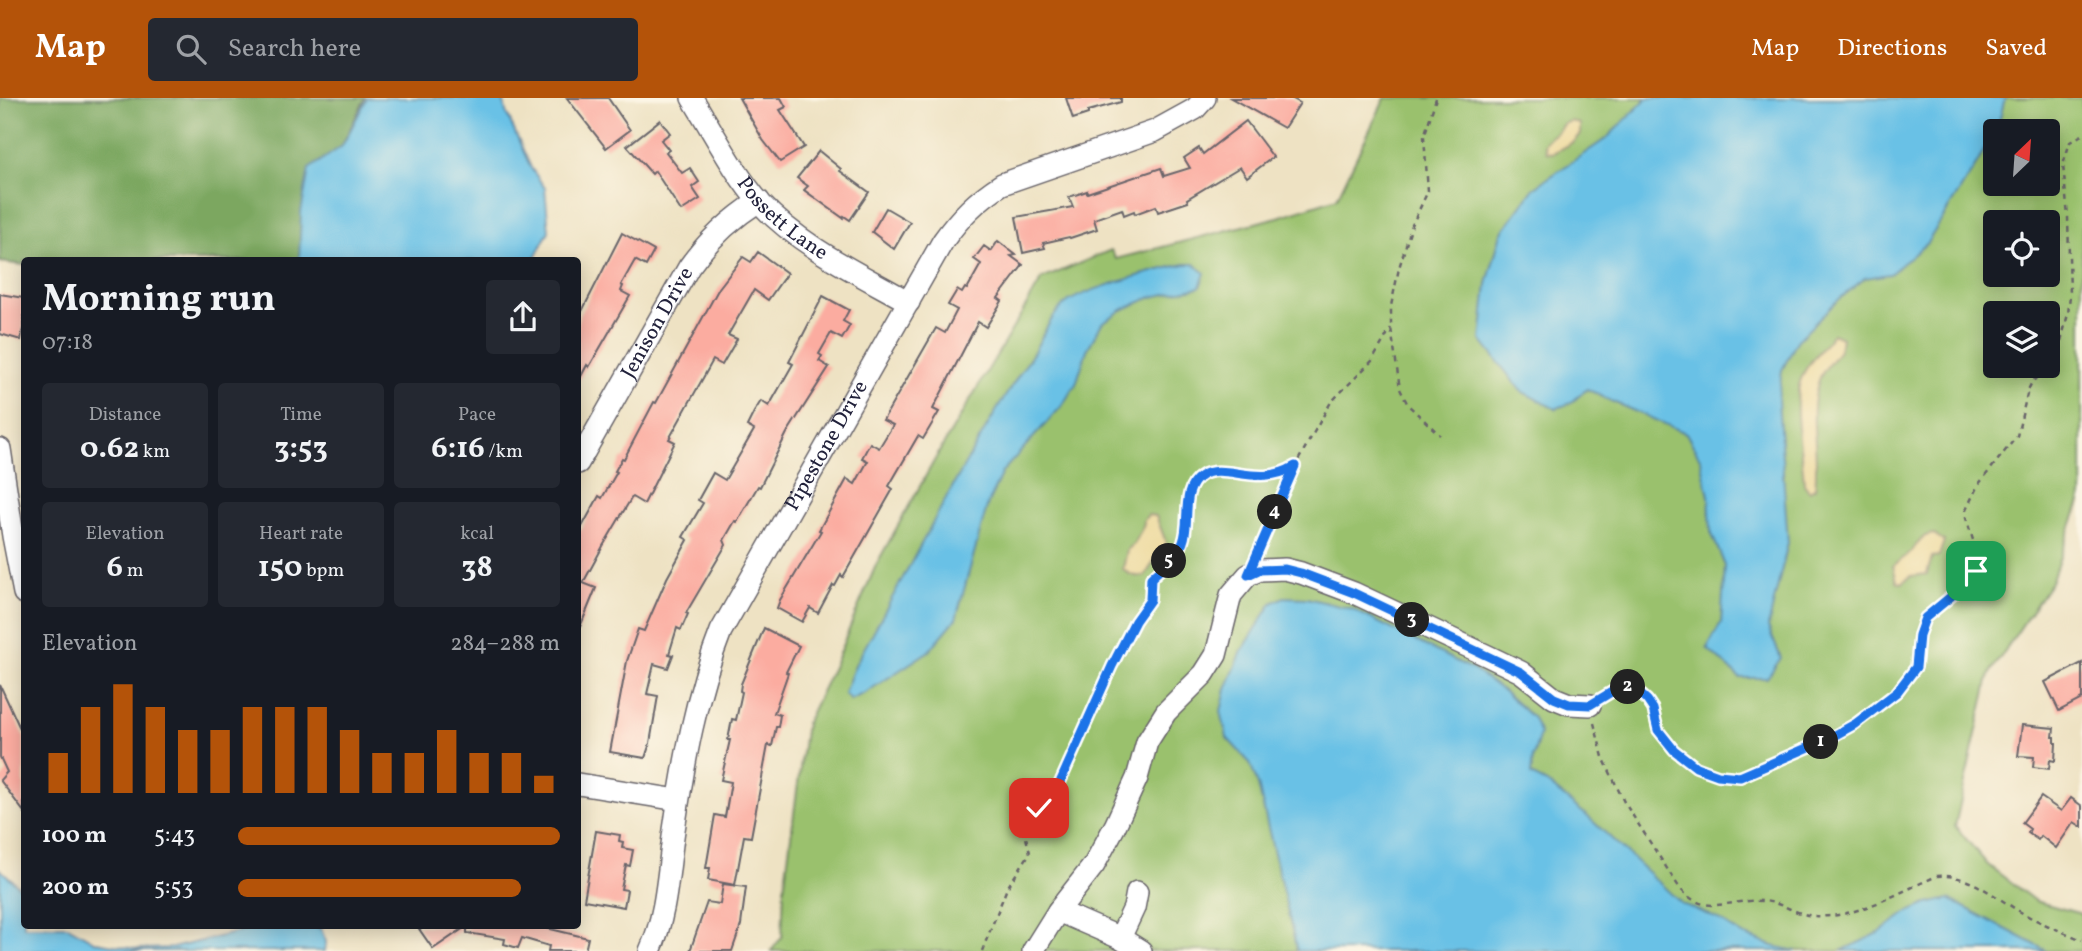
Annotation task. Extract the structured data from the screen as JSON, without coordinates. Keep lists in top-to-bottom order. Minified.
{"streets":{"street":["Possett Lane","Jenison Drive","Pipestone Drive"]},"crossings":[["Possett Lane","Jenison Drive"],["Possett Lane","Pipestone Drive"]],"north":"top right","page":{"header":"Map","search":"Search here","nav":["Map","Directions","Saved"],"heading":["Morning run","07:18"],"stats":[["Distance","0.62 km"],["Time","3:53"],["Pace","6:16 /km"],["Elevation","6 m"],["Heart rate","150 bpm"],["kcal","38"]],"pins":["4","5","3","2","1"],"chart":["Elevation","284–288 m"],"list":[{"name":"100 m","note":"5:43"},{"name":"200 m","note":"5:53"}]}}
